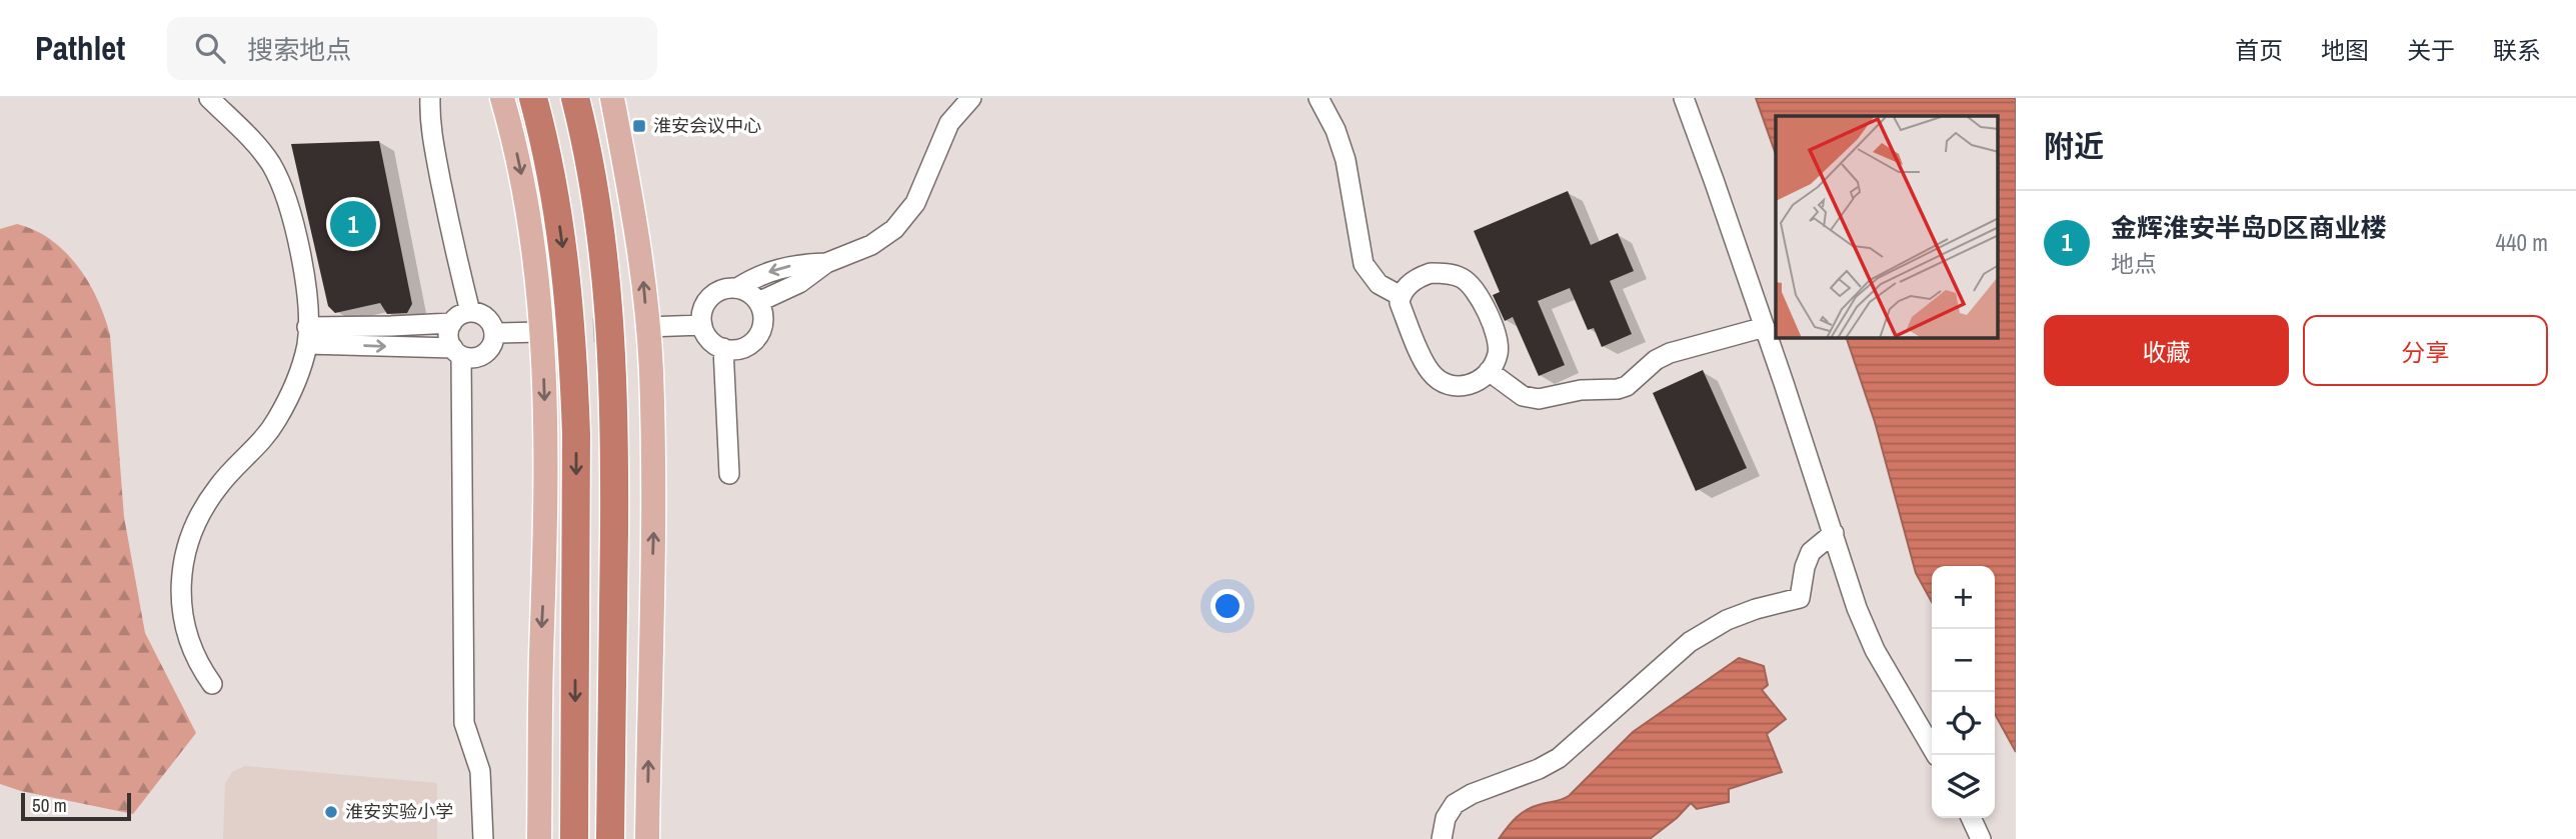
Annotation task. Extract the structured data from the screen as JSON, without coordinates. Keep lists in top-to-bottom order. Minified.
{"places":{"transit":["淮安会议中心"],"other":["淮安实验小学"]},"scale_bar":"50 m","page":{"header":"Pathlet","search":"搜索地点","nav":["首页","地图","关于","联系"],"heading":"附近","list":[{"mark":"1","name":"金辉淮安半岛D区商业楼","note":"地点","value":"440 m"}],"pins":"1","buttons":["收藏","分享"],"map_buttons":["+","−"],"scale":"50 m"}}
